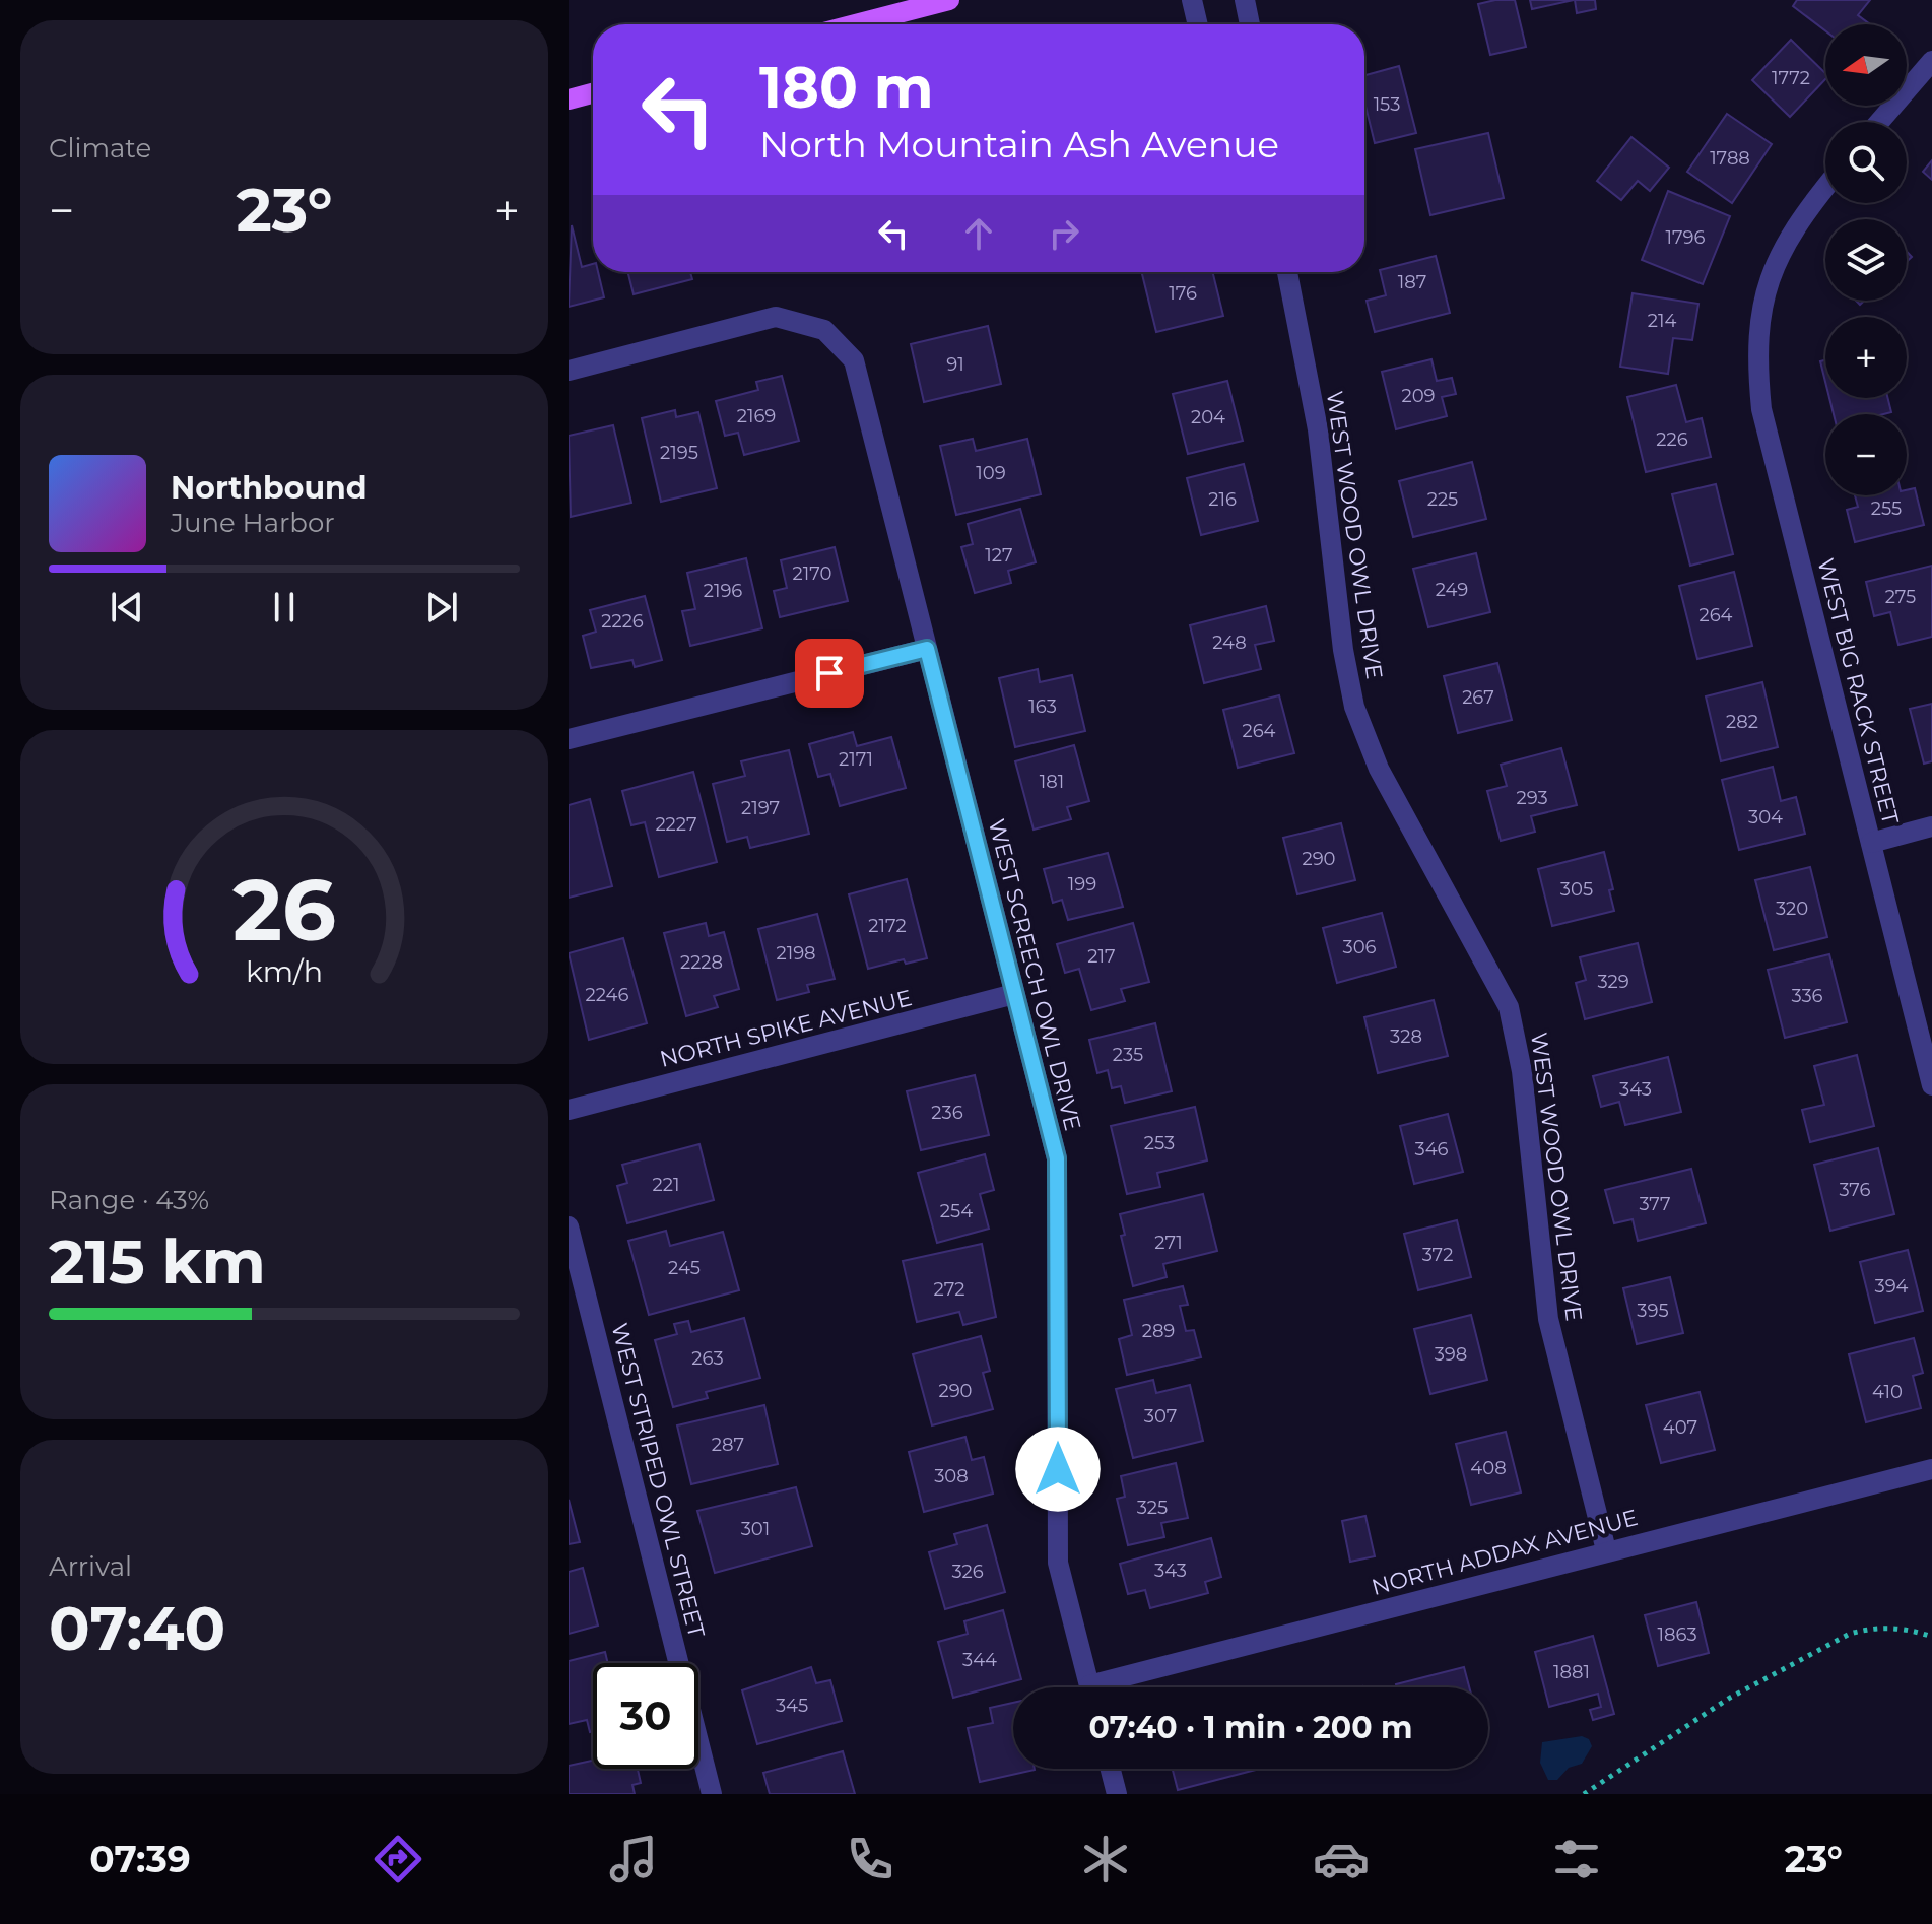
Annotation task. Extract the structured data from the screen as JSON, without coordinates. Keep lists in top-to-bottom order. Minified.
{"streets":{"street":["WEST WOOD OWL DRIVE","WEST BIG RACK STREET","WEST SCREECH OWL DRIVE","NORTH SPIKE AVENUE","WEST STRIPED OWL STREET","NORTH ADDAX AVENUE"]},"crossings":[["WEST WOOD OWL DRIVE","NORTH ADDAX AVENUE"],["WEST SCREECH OWL DRIVE","NORTH SPIKE AVENUE"]],"house_numbers":["1772","153","1788","1796","187","176","214","91","209","2169","204","226","2195","109","216","225","255","127","2170","249","2196","275","264","2226","248","267","163","282","264","2171","181","293","2197","304","2227","290","199","305","320","2172","306","2198","217","2228","329","2246","336","328","235","343","236","253","346","221","376","377","254","271","372","245","394","272","395","289","398","263","290","410","307","407","287","408","308","325","301","343","326","1863","344","1881","345"],"north":"left","page":{"tile":["Climate",["Range · 43%","215 km"],["Arrival","07:40"]],"map_buttons":["+","−"],"turn":["180 m","North Mountain Ash Avenue"],"heat":["−","23°","+"],"song":["Northbound","June Harbor"],"limit":"30","trip":"07:40 · 1 min · 200 m","tabs":["07:39","23°"],"gauge":["26","km/h"]}}
